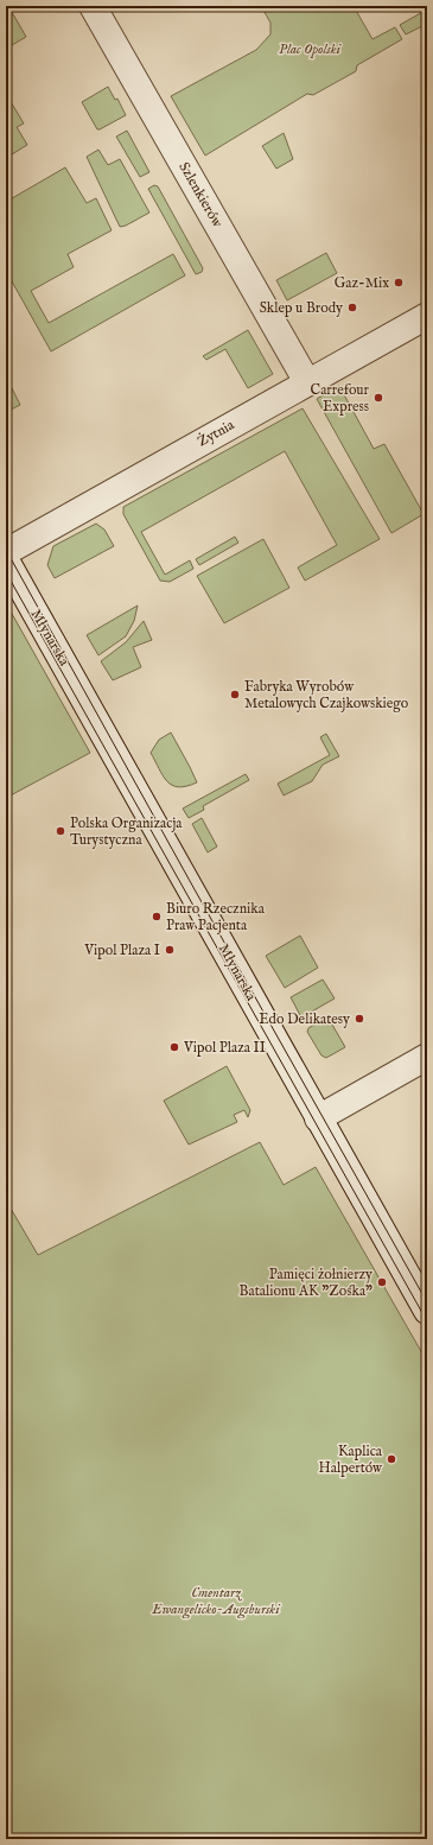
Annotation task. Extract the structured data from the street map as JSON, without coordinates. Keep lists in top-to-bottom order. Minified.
{"streets":{"street":["Szlenkierów","Żytnia","Młynarska"]},"crossings":[["Szlenkierów","Żytnia"]],"parks":["Plac Opolski","Cmentarz Ewangelicko-Augsburski"],"places":["Gaz-Mix","Sklep u Brody","Carrefour Express","Fabryka Wyrobów Metalowych Czajkowskiego","Polska Organizacja Turystyczna","Biuro Rzecznika Praw Pacjenta","Vipol Plaza I","Edo Delikatesy","Vipol Plaza II","Pamięci żołnierzy Batalionu AK \"Zośka\"","Kaplica Halpertów"]}
